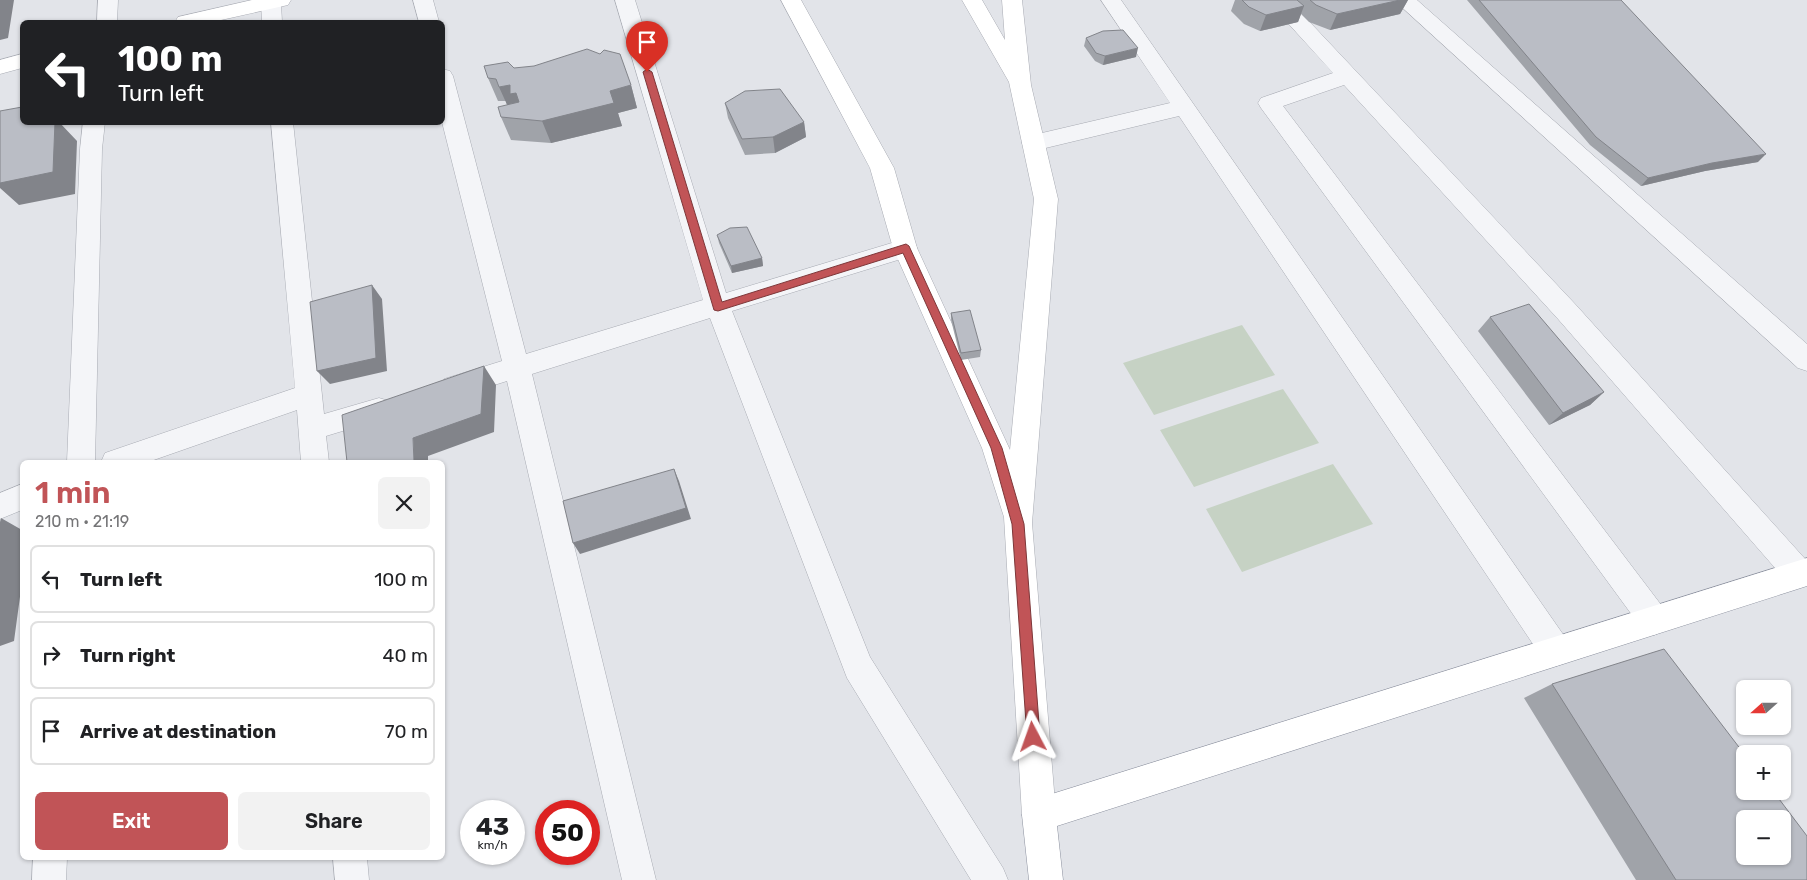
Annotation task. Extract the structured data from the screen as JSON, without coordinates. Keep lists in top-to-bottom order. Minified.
{"north":"left","page":{"turn":["100 m","Turn left"],"heading":["1 min","210 m · 21:19"],"list":[{"name":"Turn left","value":"100 m"},{"name":"Turn right","value":"40 m"},{"name":"Arrive at destination","value":"70 m"}],"map_buttons":["+","−"],"buttons":["Exit","Share"],"speed":"43 km/h","limit":"50"}}
